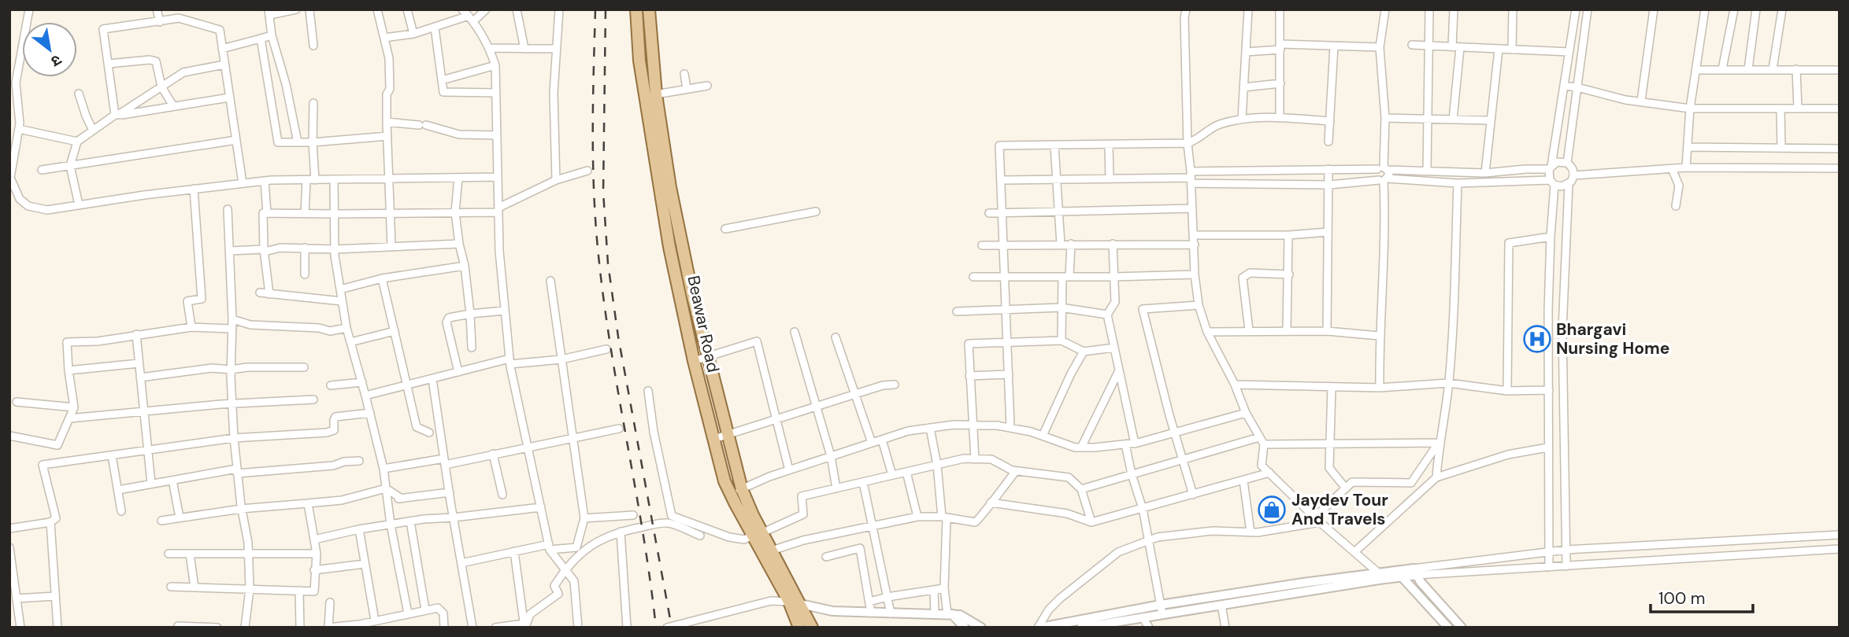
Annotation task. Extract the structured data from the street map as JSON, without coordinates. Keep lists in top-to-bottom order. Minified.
{"streets":{"main road":["Beawar Road"]},"places":{"hospital":["Bhargavi Nursing Home"],"shop":["Jaydev Tour And Travels"]},"scale_bar":"100 m","north":"bottom right"}
